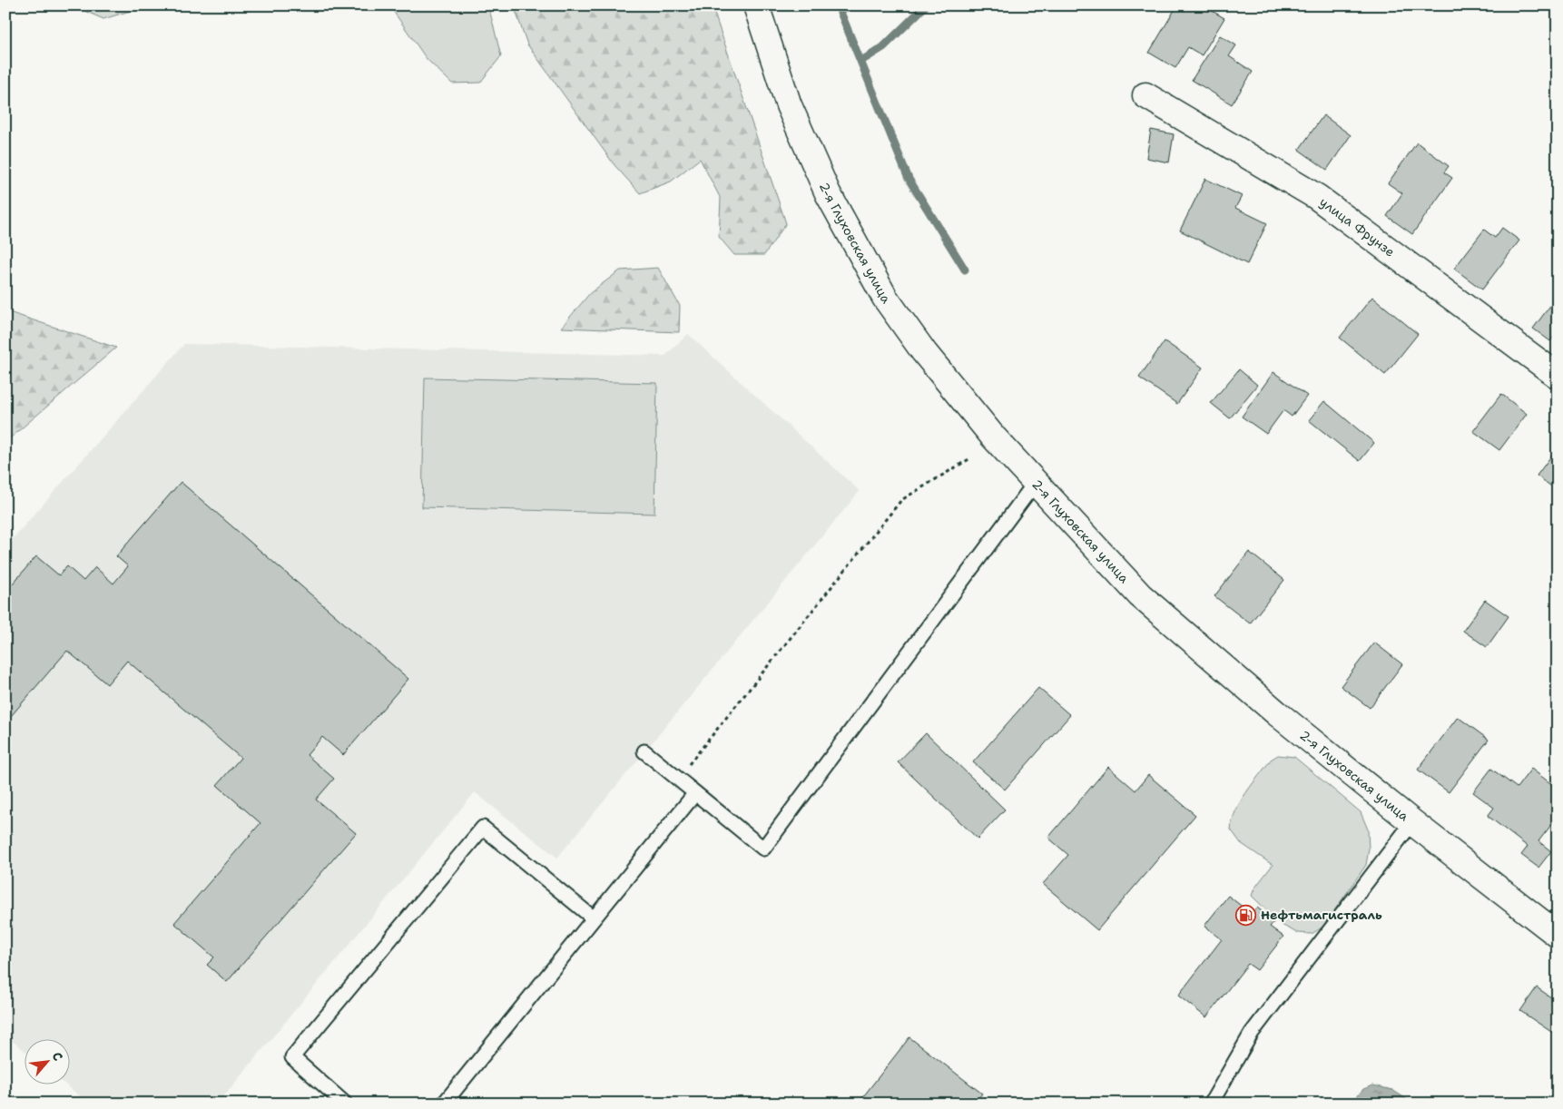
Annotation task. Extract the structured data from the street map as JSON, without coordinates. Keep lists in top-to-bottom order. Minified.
{"streets":{"main road":["улица Фрунзе","2-я Глуховская улица"]},"places":{"fuel station":["Нефтьмагистраль"]},"north":"top right"}
